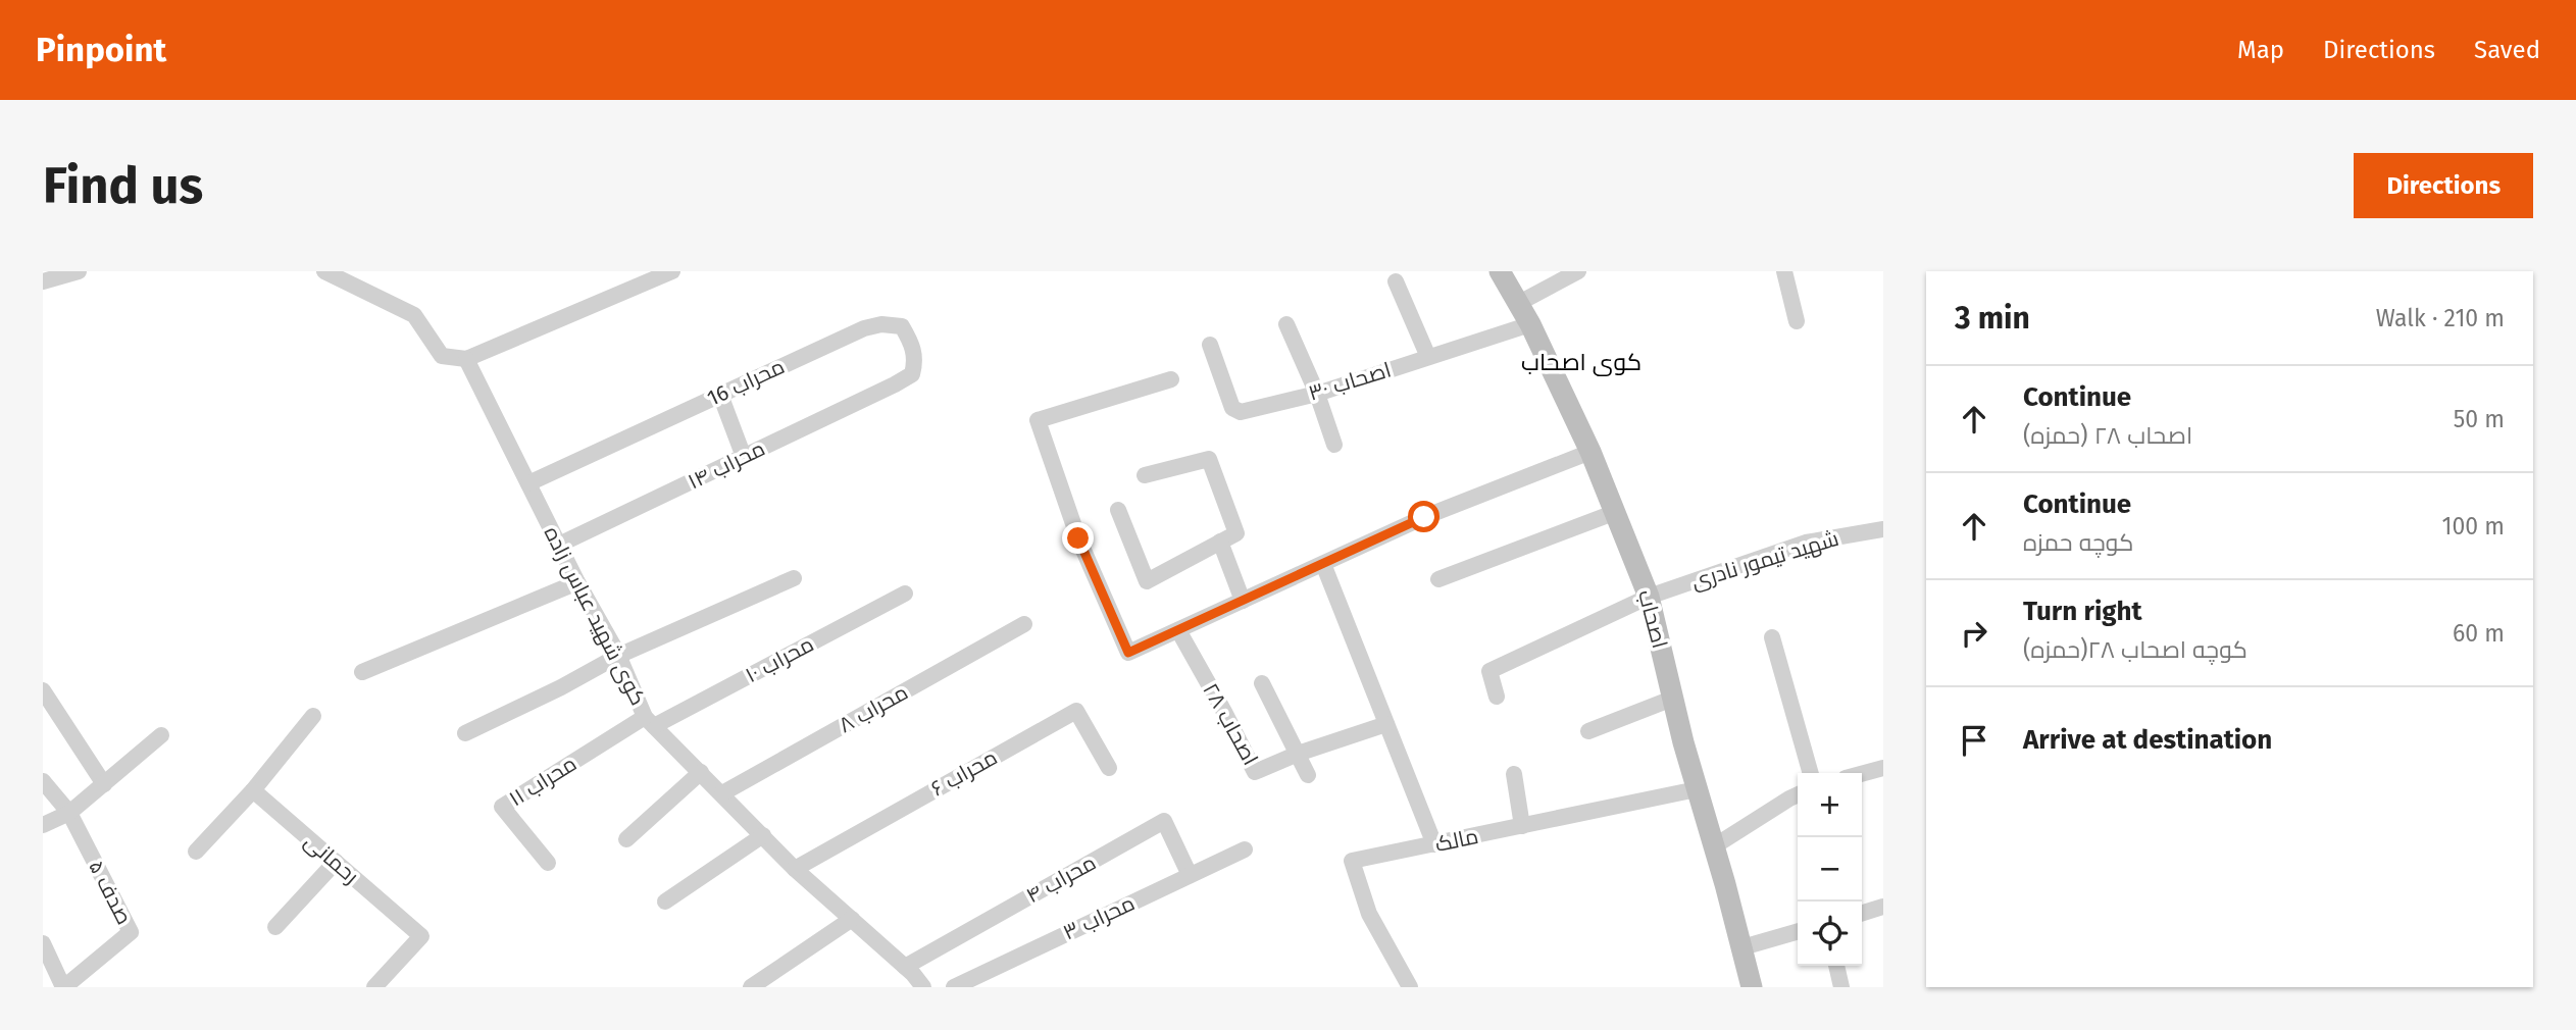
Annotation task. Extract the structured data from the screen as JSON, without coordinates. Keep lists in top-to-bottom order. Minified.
{"streets":{"main road":["اصحاب"],"street":["اصحاب ۳۰","محراب 16","محراب ۱۴","شهید تیمور نادری","کوی شهید عباس زاده","محراب ۱۰","محراب ۸","اصحاب ۲۸","محراب ۶","محراب ۱۱","مالک","رحمانی","محراب ۴","صدف ۵","محراب ۳"]},"crossings":[["اصحاب ۳۰","اصحاب"],["محراب 16","محراب ۱۴"],["محراب 16","کوی شهید عباس زاده"],["محراب ۱۴","کوی شهید عباس زاده"],["شهید تیمور نادری","اصحاب"],["کوی شهید عباس زاده","محراب ۱۰"],["کوی شهید عباس زاده","محراب ۸"],["کوی شهید عباس زاده","محراب ۶"],["کوی شهید عباس زاده","محراب ۱۱"],["کوی شهید عباس زاده","محراب ۴"],["اصحاب","مالک"],["محراب ۱۰","محراب ۱۱"],["محراب ۴","محراب ۳"]],"districts":["کوی اصحاب"],"page":{"header":"Pinpoint","nav":["Map","Directions","Saved"],"buttons":"Directions","title":"Find us","heading":["3 min","Walk · 210 m"],"list":[["Continue","اصحاب ۲۸ (حمزه)","50 m"],["Continue","کوچه حمزه","100 m"],["Turn right","کوچه اصحاب ۲۸(حمزه)","60 m"],"Arrive at destination"],"map_buttons":["+","−"]}}
